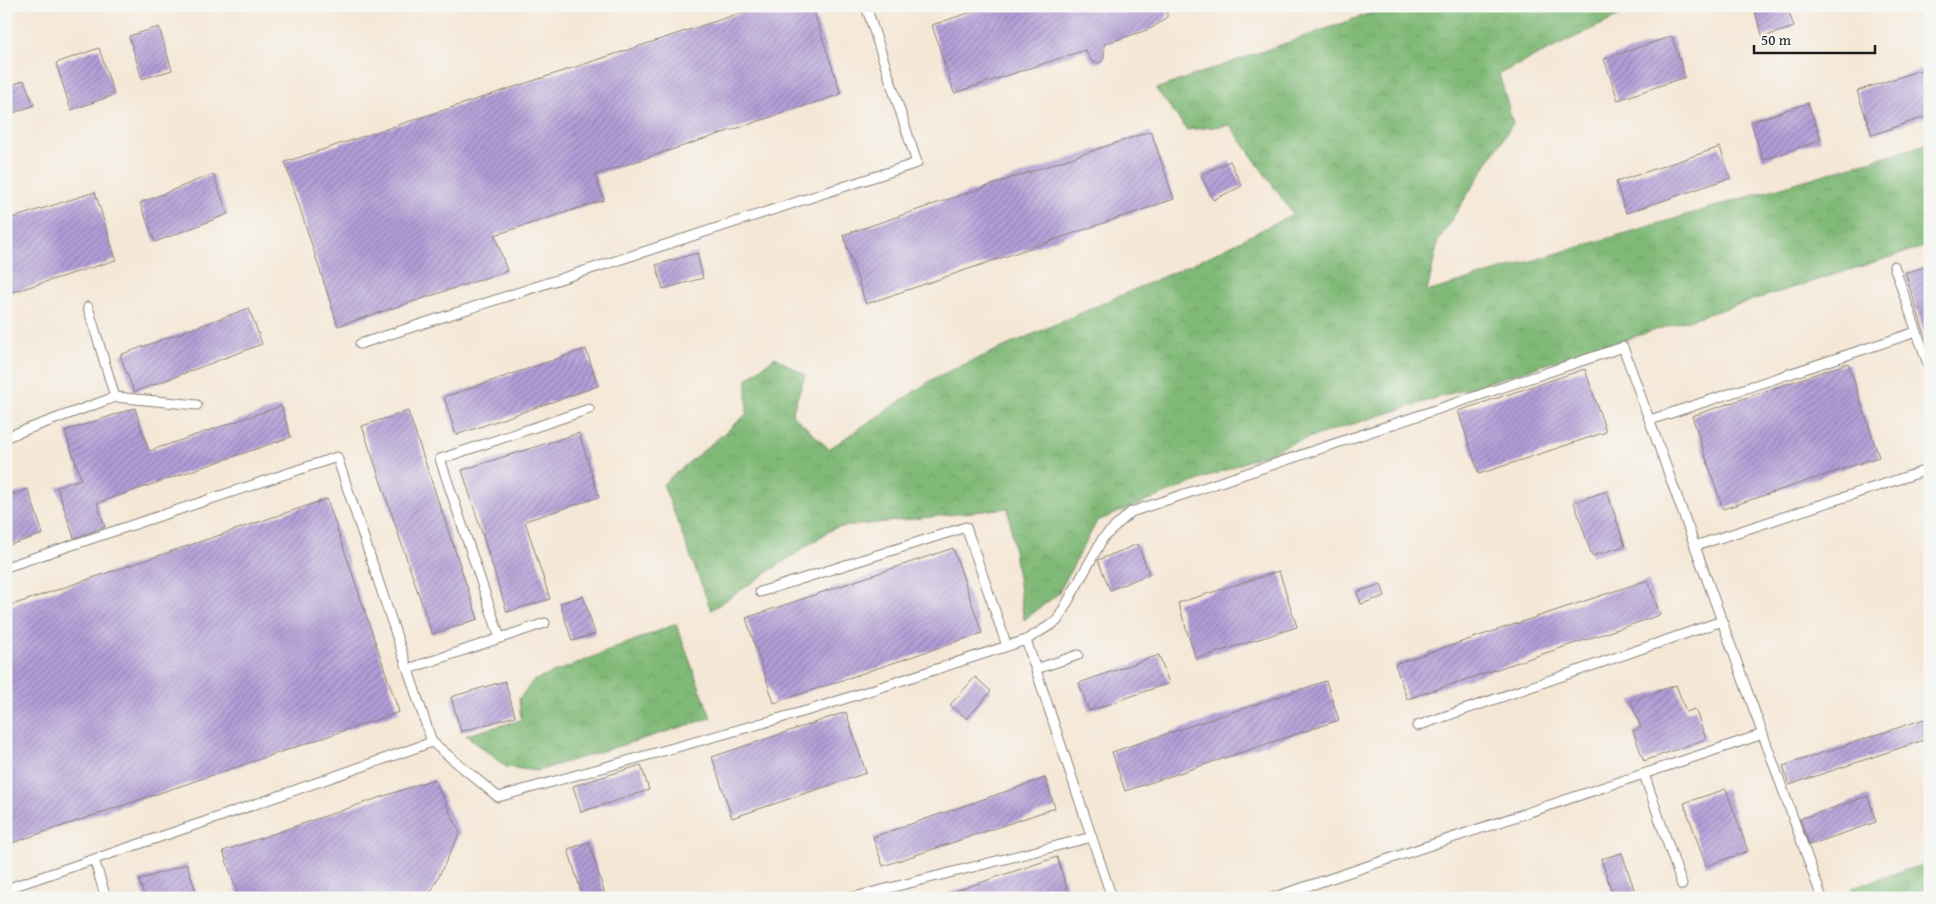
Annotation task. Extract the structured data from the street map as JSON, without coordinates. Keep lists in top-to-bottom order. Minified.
{"scale_bar":"50 m"}
